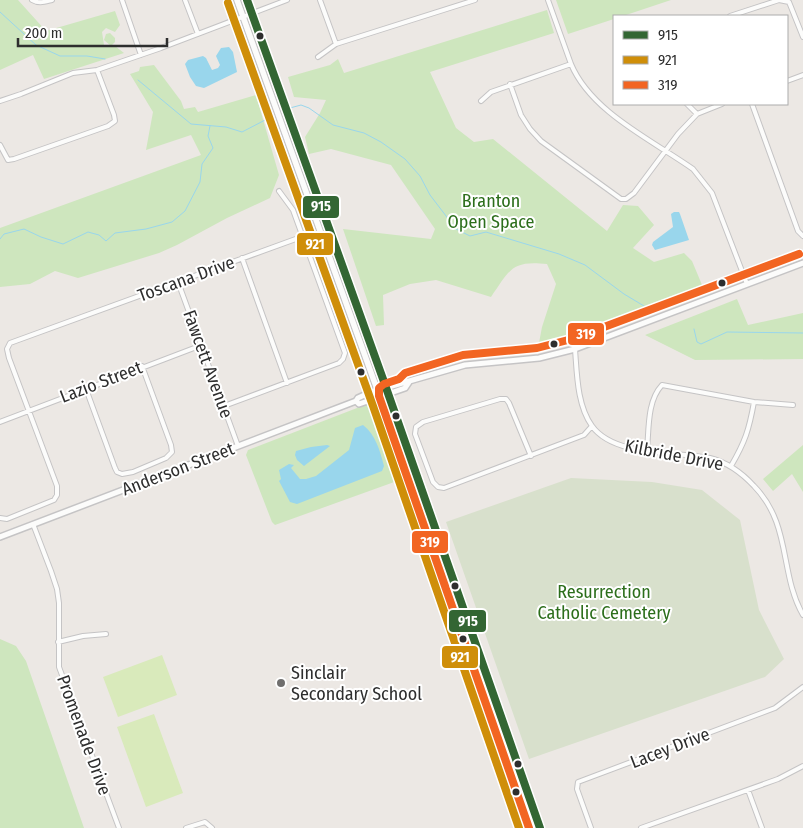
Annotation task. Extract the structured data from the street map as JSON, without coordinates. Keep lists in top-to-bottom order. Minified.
{"streets":{"street":["Toscana Drive","Fawcett Avenue","Lazio Street","Kilbride Drive","Anderson Street","Promenade Drive","Lacey Drive"]},"crossings":[["Toscana Drive","Fawcett Avenue"],["Toscana Drive","Lazio Street"],["Fawcett Avenue","Lazio Street"],["Fawcett Avenue","Anderson Street"],["Kilbride Drive","Anderson Street"],["Anderson Street","Promenade Drive"]],"parks":["Branton Open Space","Resurrection Catholic Cemetery"],"places":["Sinclair Secondary School"],"lines":["transit line 915","transit line 921","transit line 319"],"legend":["915","921","319"],"scale_bar":"200 m"}
